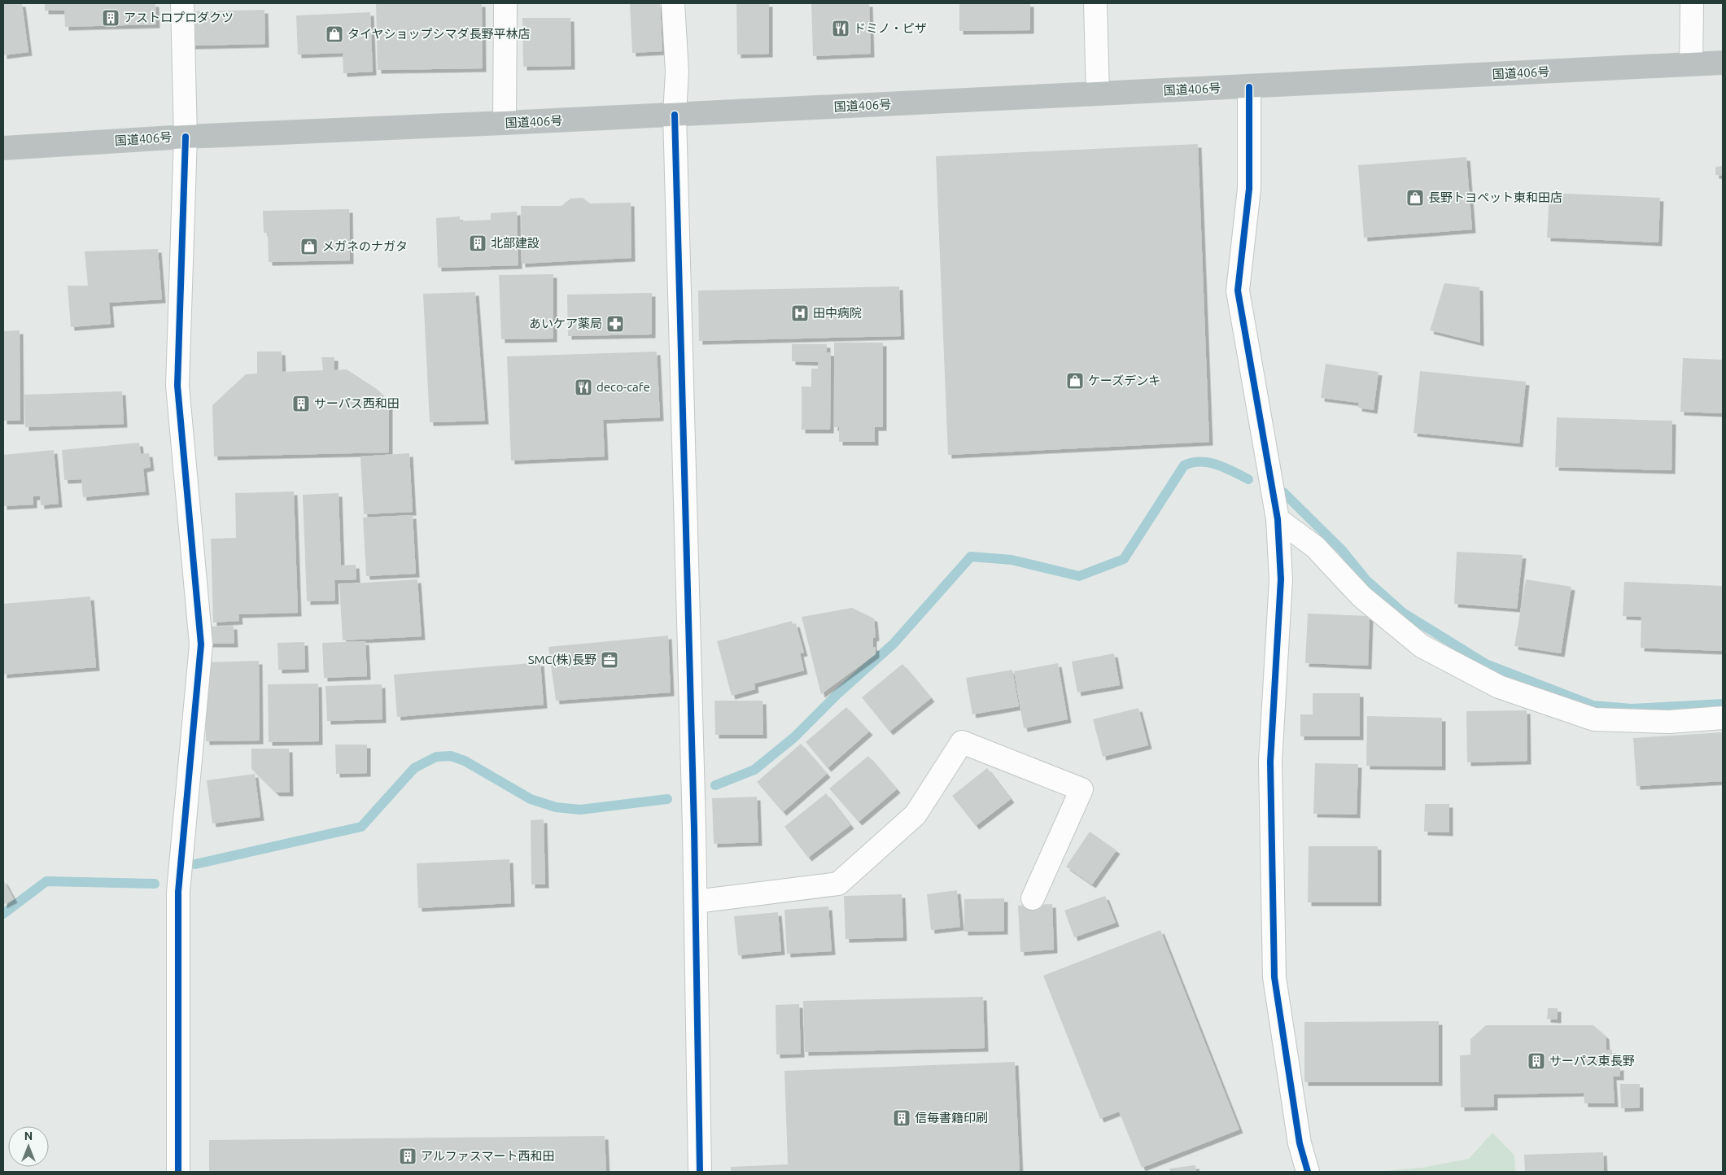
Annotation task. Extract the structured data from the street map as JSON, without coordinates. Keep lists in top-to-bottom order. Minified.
{"streets":{"highway":["国道406号"]},"places":{"building":["アストロプロダクツ","北部建設","サーパス西和田","サーパス東長野","信毎書籍印刷","アルファスマート西和田"],"restaurant":["ドミノ・ピザ","deco-cafe"],"shop":["タイヤショップシマダ長野平林店","長野トヨペット東和田店","メガネのナガタ","ケーズデンキ"],"hospital":["田中病院"],"pharmacy":["あいケア薬局"],"office":["SMC(株)長野"]},"north":"top"}
